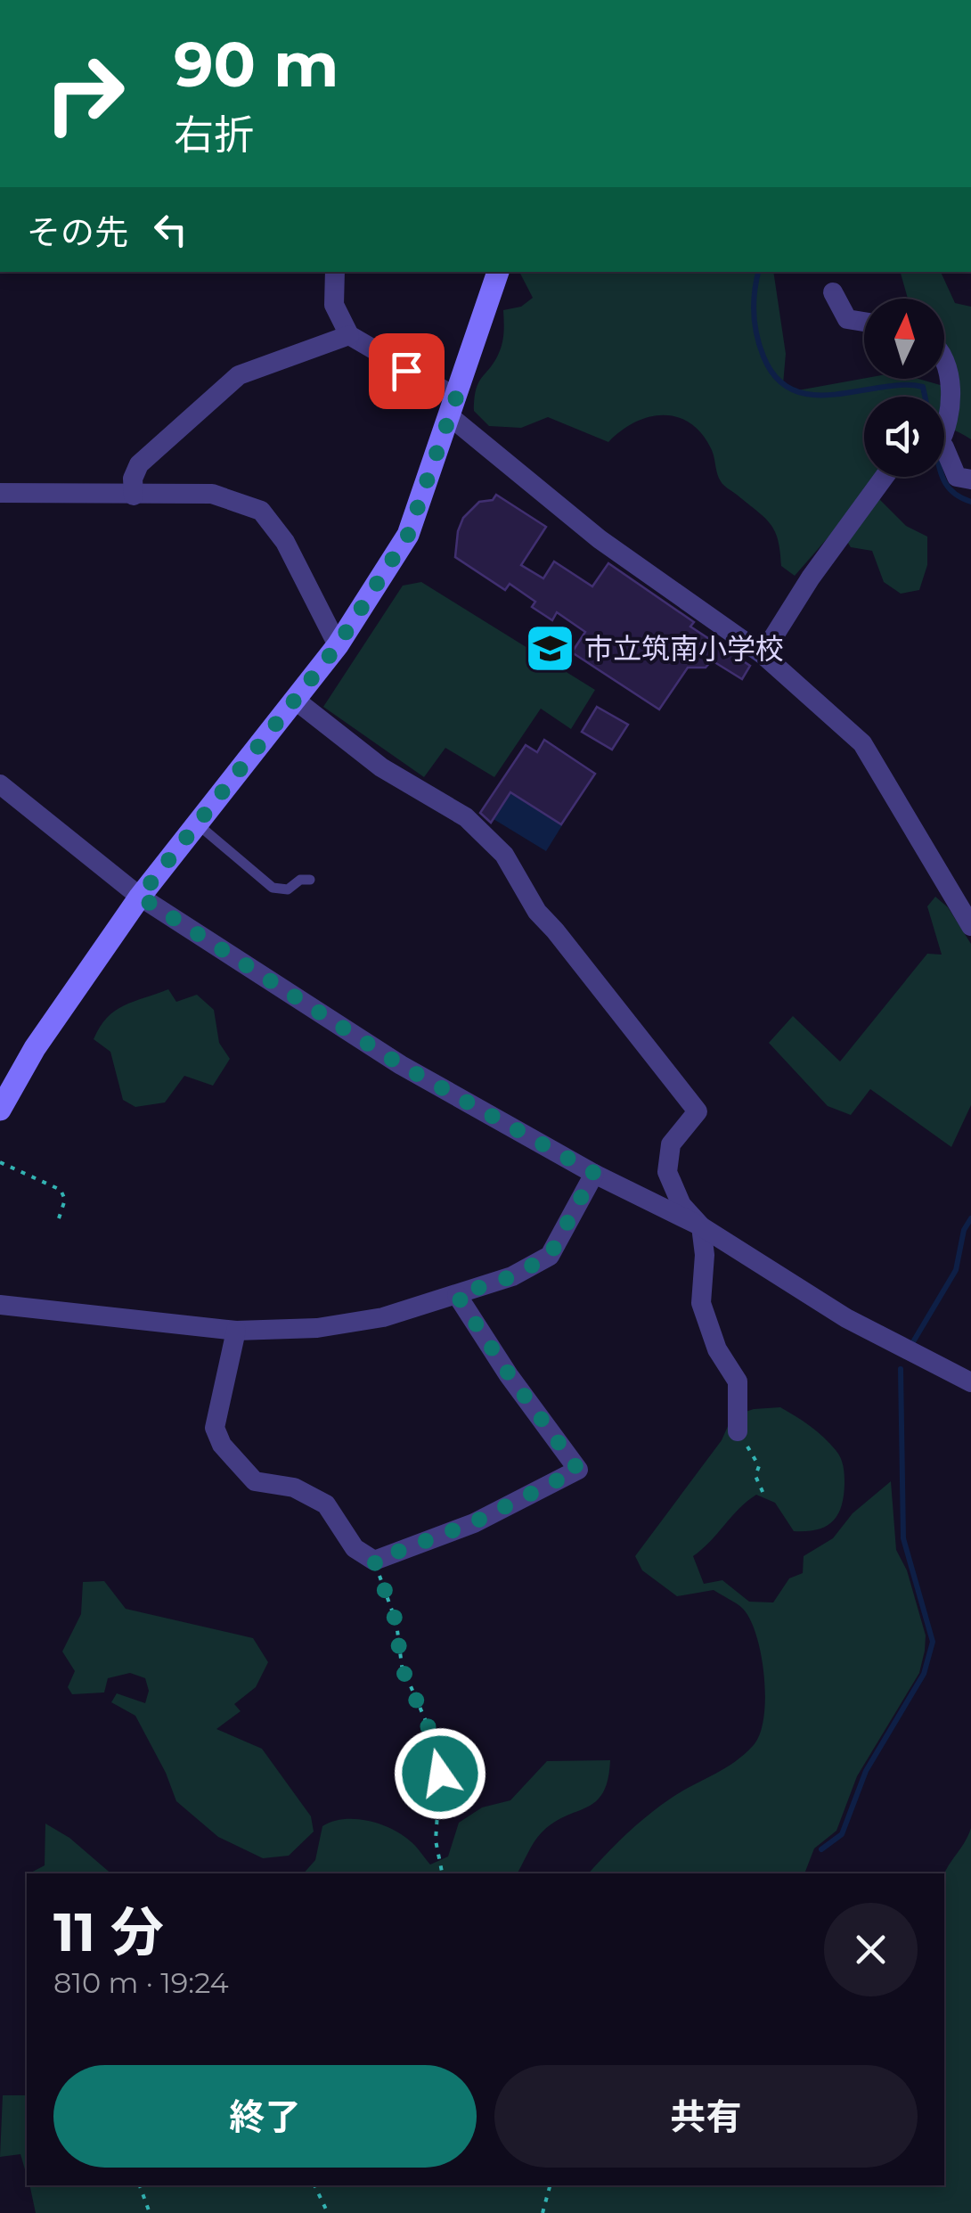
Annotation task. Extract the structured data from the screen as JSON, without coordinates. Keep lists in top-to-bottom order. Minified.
{"places":{"school or university":["市立筑南小学校"]},"north":"top","page":{"turn":["90 m","右折"],"then":"その先","heading":["11 分","810 m · 19:24"],"buttons":["終了","共有"]}}
